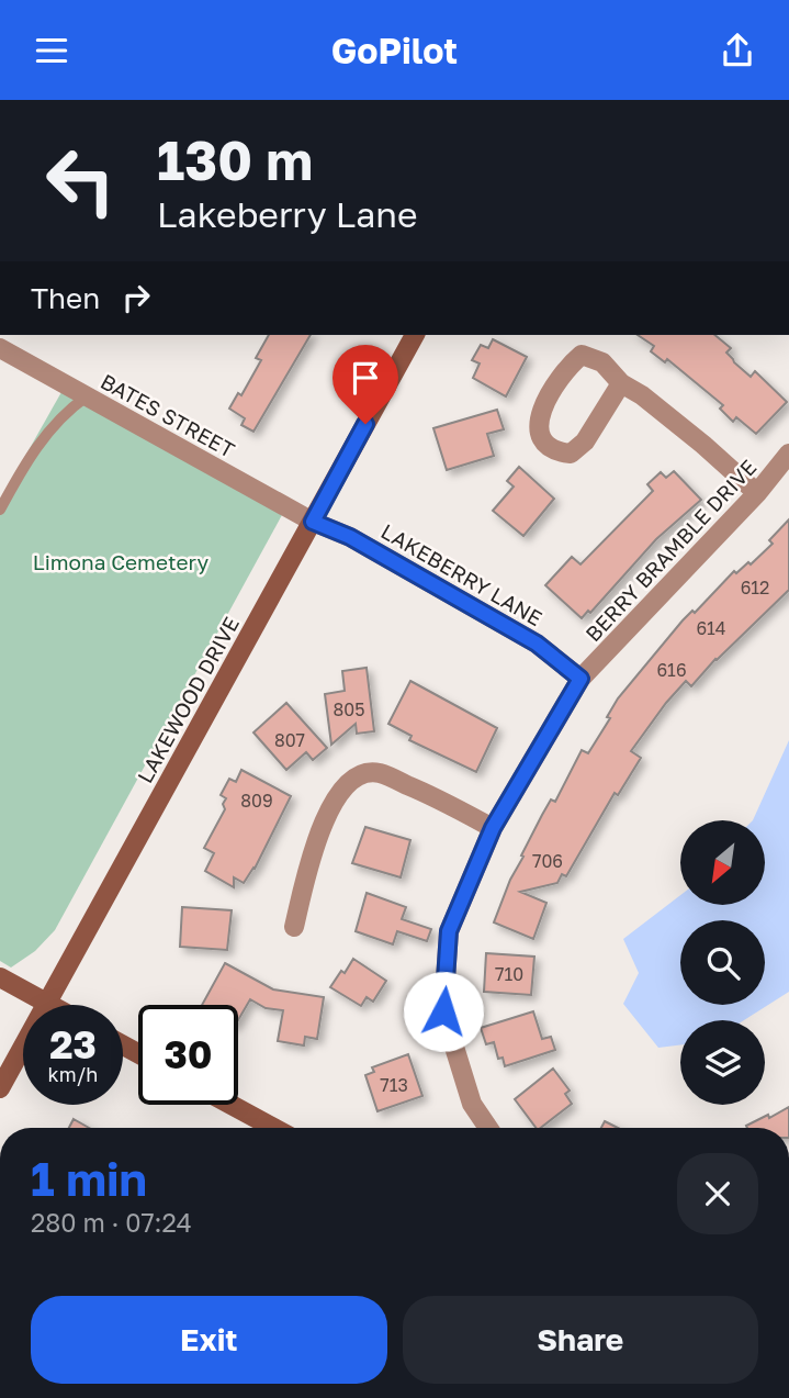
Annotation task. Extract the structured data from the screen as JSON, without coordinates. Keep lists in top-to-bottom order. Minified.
{"streets":{"street":["BATES STREET","BERRY BRAMBLE DRIVE","LAKEBERRY LANE","LAKEWOOD DRIVE"]},"crossings":[["BATES STREET","LAKEBERRY LANE"],["BATES STREET","LAKEWOOD DRIVE"],["BERRY BRAMBLE DRIVE","LAKEBERRY LANE"],["LAKEBERRY LANE","LAKEWOOD DRIVE"]],"parks":["Limona Cemetery"],"house_numbers":["612","614","616","805","807","809","706","710","713"],"north":"bottom left","page":{"header":"GoPilot","turn":["130 m","Lakeberry Lane"],"then":"Then","speed":"23 km/h","limit":"30","heading":["1 min","280 m · 07:24"],"buttons":["Exit","Share"]}}
